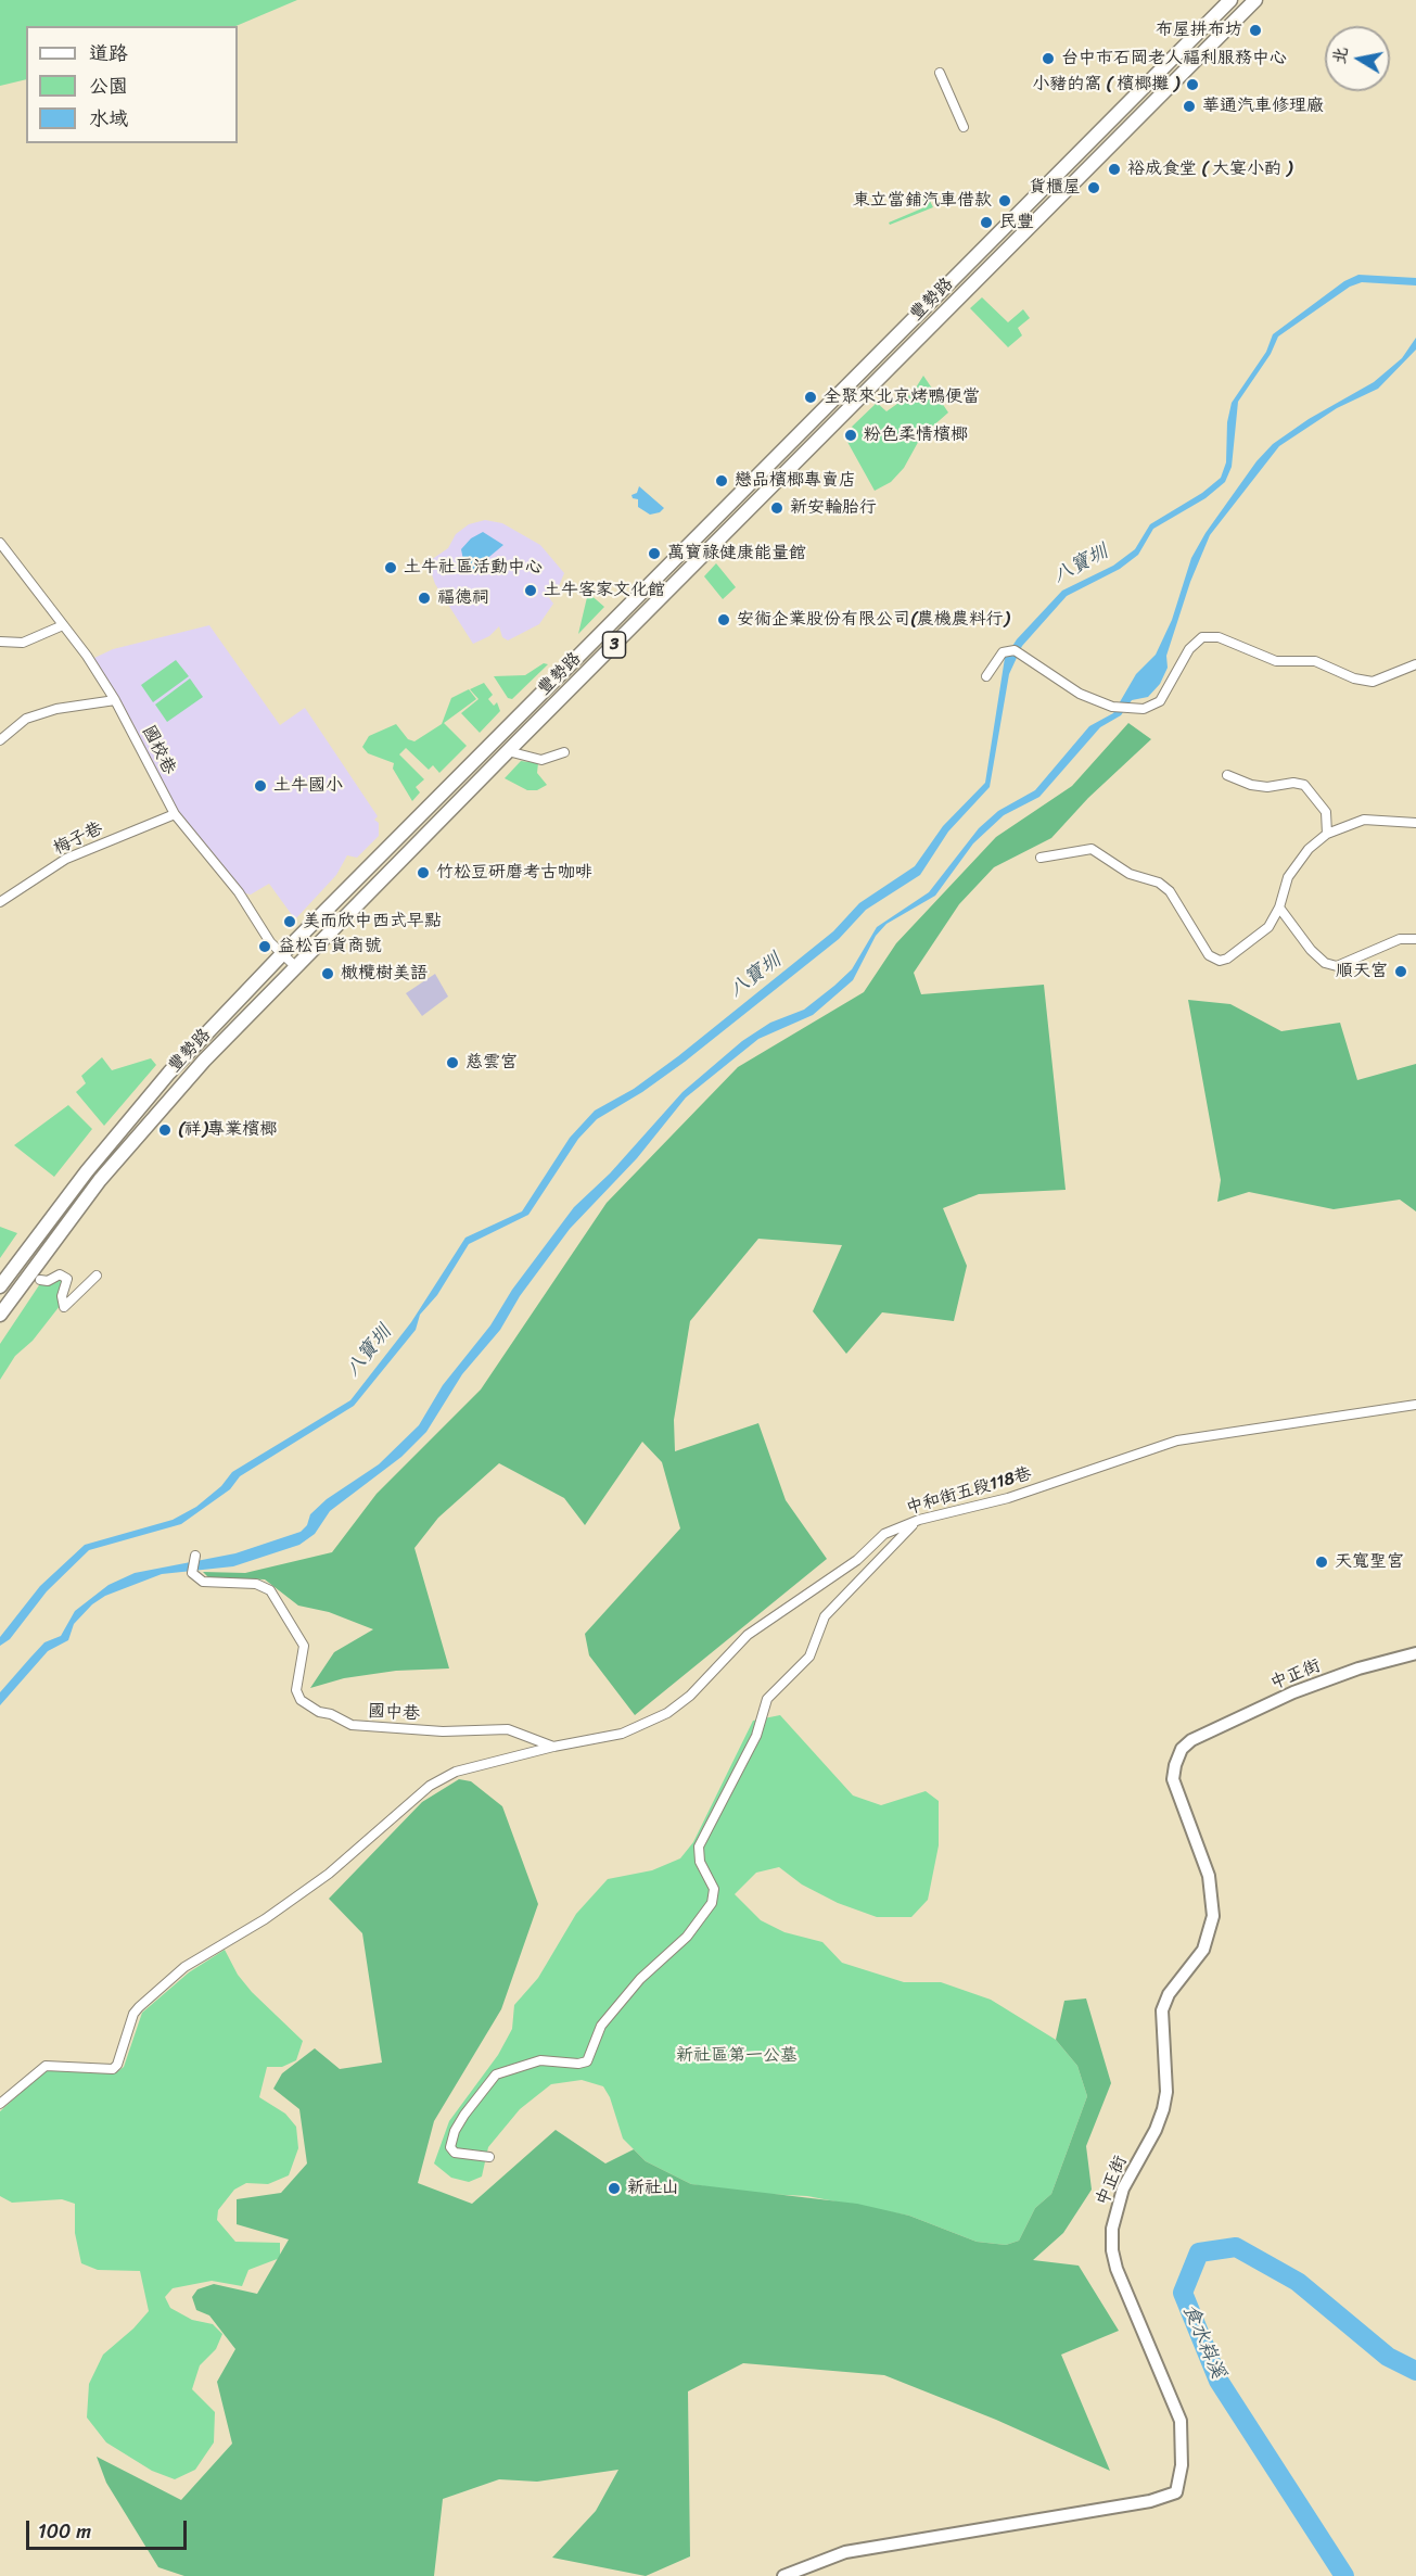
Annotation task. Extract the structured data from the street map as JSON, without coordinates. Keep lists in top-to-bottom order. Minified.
{"streets":{"main road":["豐勢路","3"],"street":["國校巷","梅子巷","中和街五段118巷","中正街","國中巷"]},"crossings":[["豐勢路","國校巷"],["國校巷","梅子巷"],["中和街五段118巷","國中巷"]],"water":["八寶圳","食水嵙溪"],"parks":["新社區第一公墓"],"places":["布屋拼布坊","台中市石岡老人福利服務中心","小豬的窩 ( 檳榔攤 )","華通汽車修理廠","裕成食堂 ( 大宴小酌 )","貨櫃屋","東立當鋪汽車借款","民豐","全聚來北京烤鴨便當","粉色柔情檳榔","戀品檳榔專賣店","新安輪胎行","萬寶祿健康能量館","土牛社區活動中心","土牛客家文化館","福德祠","安術企業股份有限公司(農機農料行)","土牛國小","竹松豆研磨考古咖啡","美而欣中西式早點","益松百貨商號","順天宮","橄欖樹美語","慈雲宮","(祥)專業檳榔","天寬聖宮","新社山"],"legend":["道路","公園","水域"],"scale_bar":"100 m","north":"left"}
